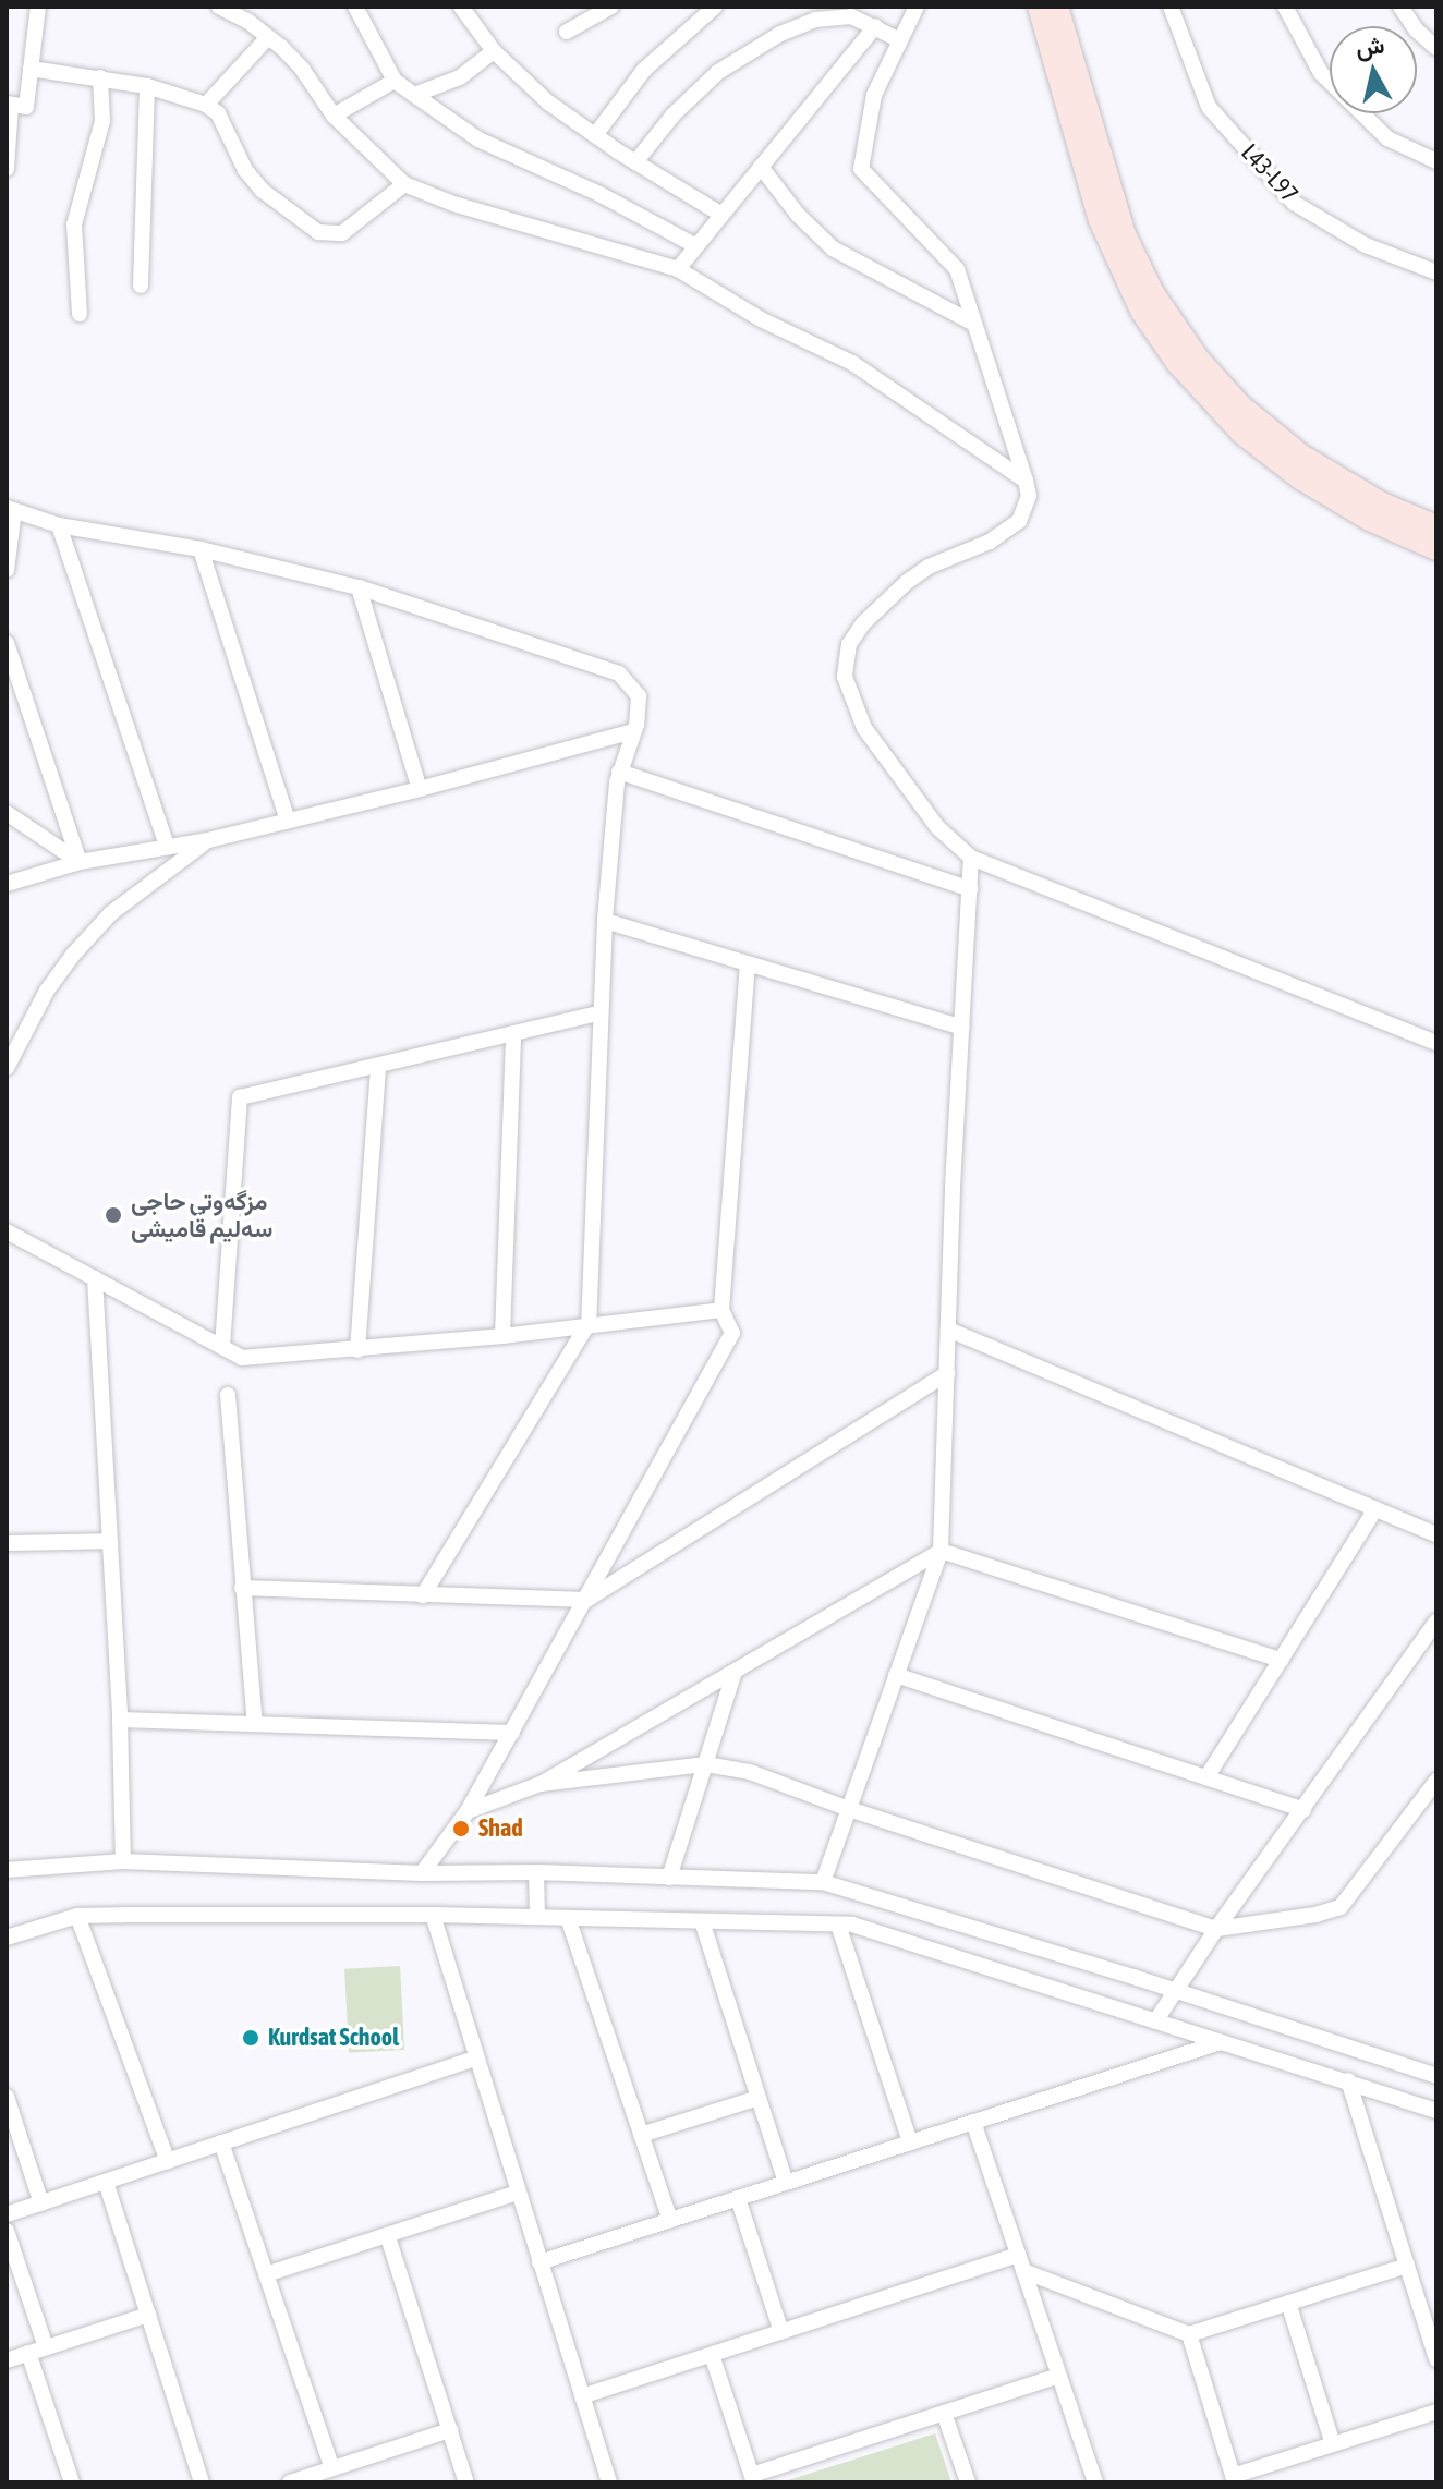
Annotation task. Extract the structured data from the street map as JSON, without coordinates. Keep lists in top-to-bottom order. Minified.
{"streets":{"street":["L43-L97"]},"places":["مزگەوتی حاجی سەلیم قامیشی","Shad","Kurdsat School"],"north":"top"}
